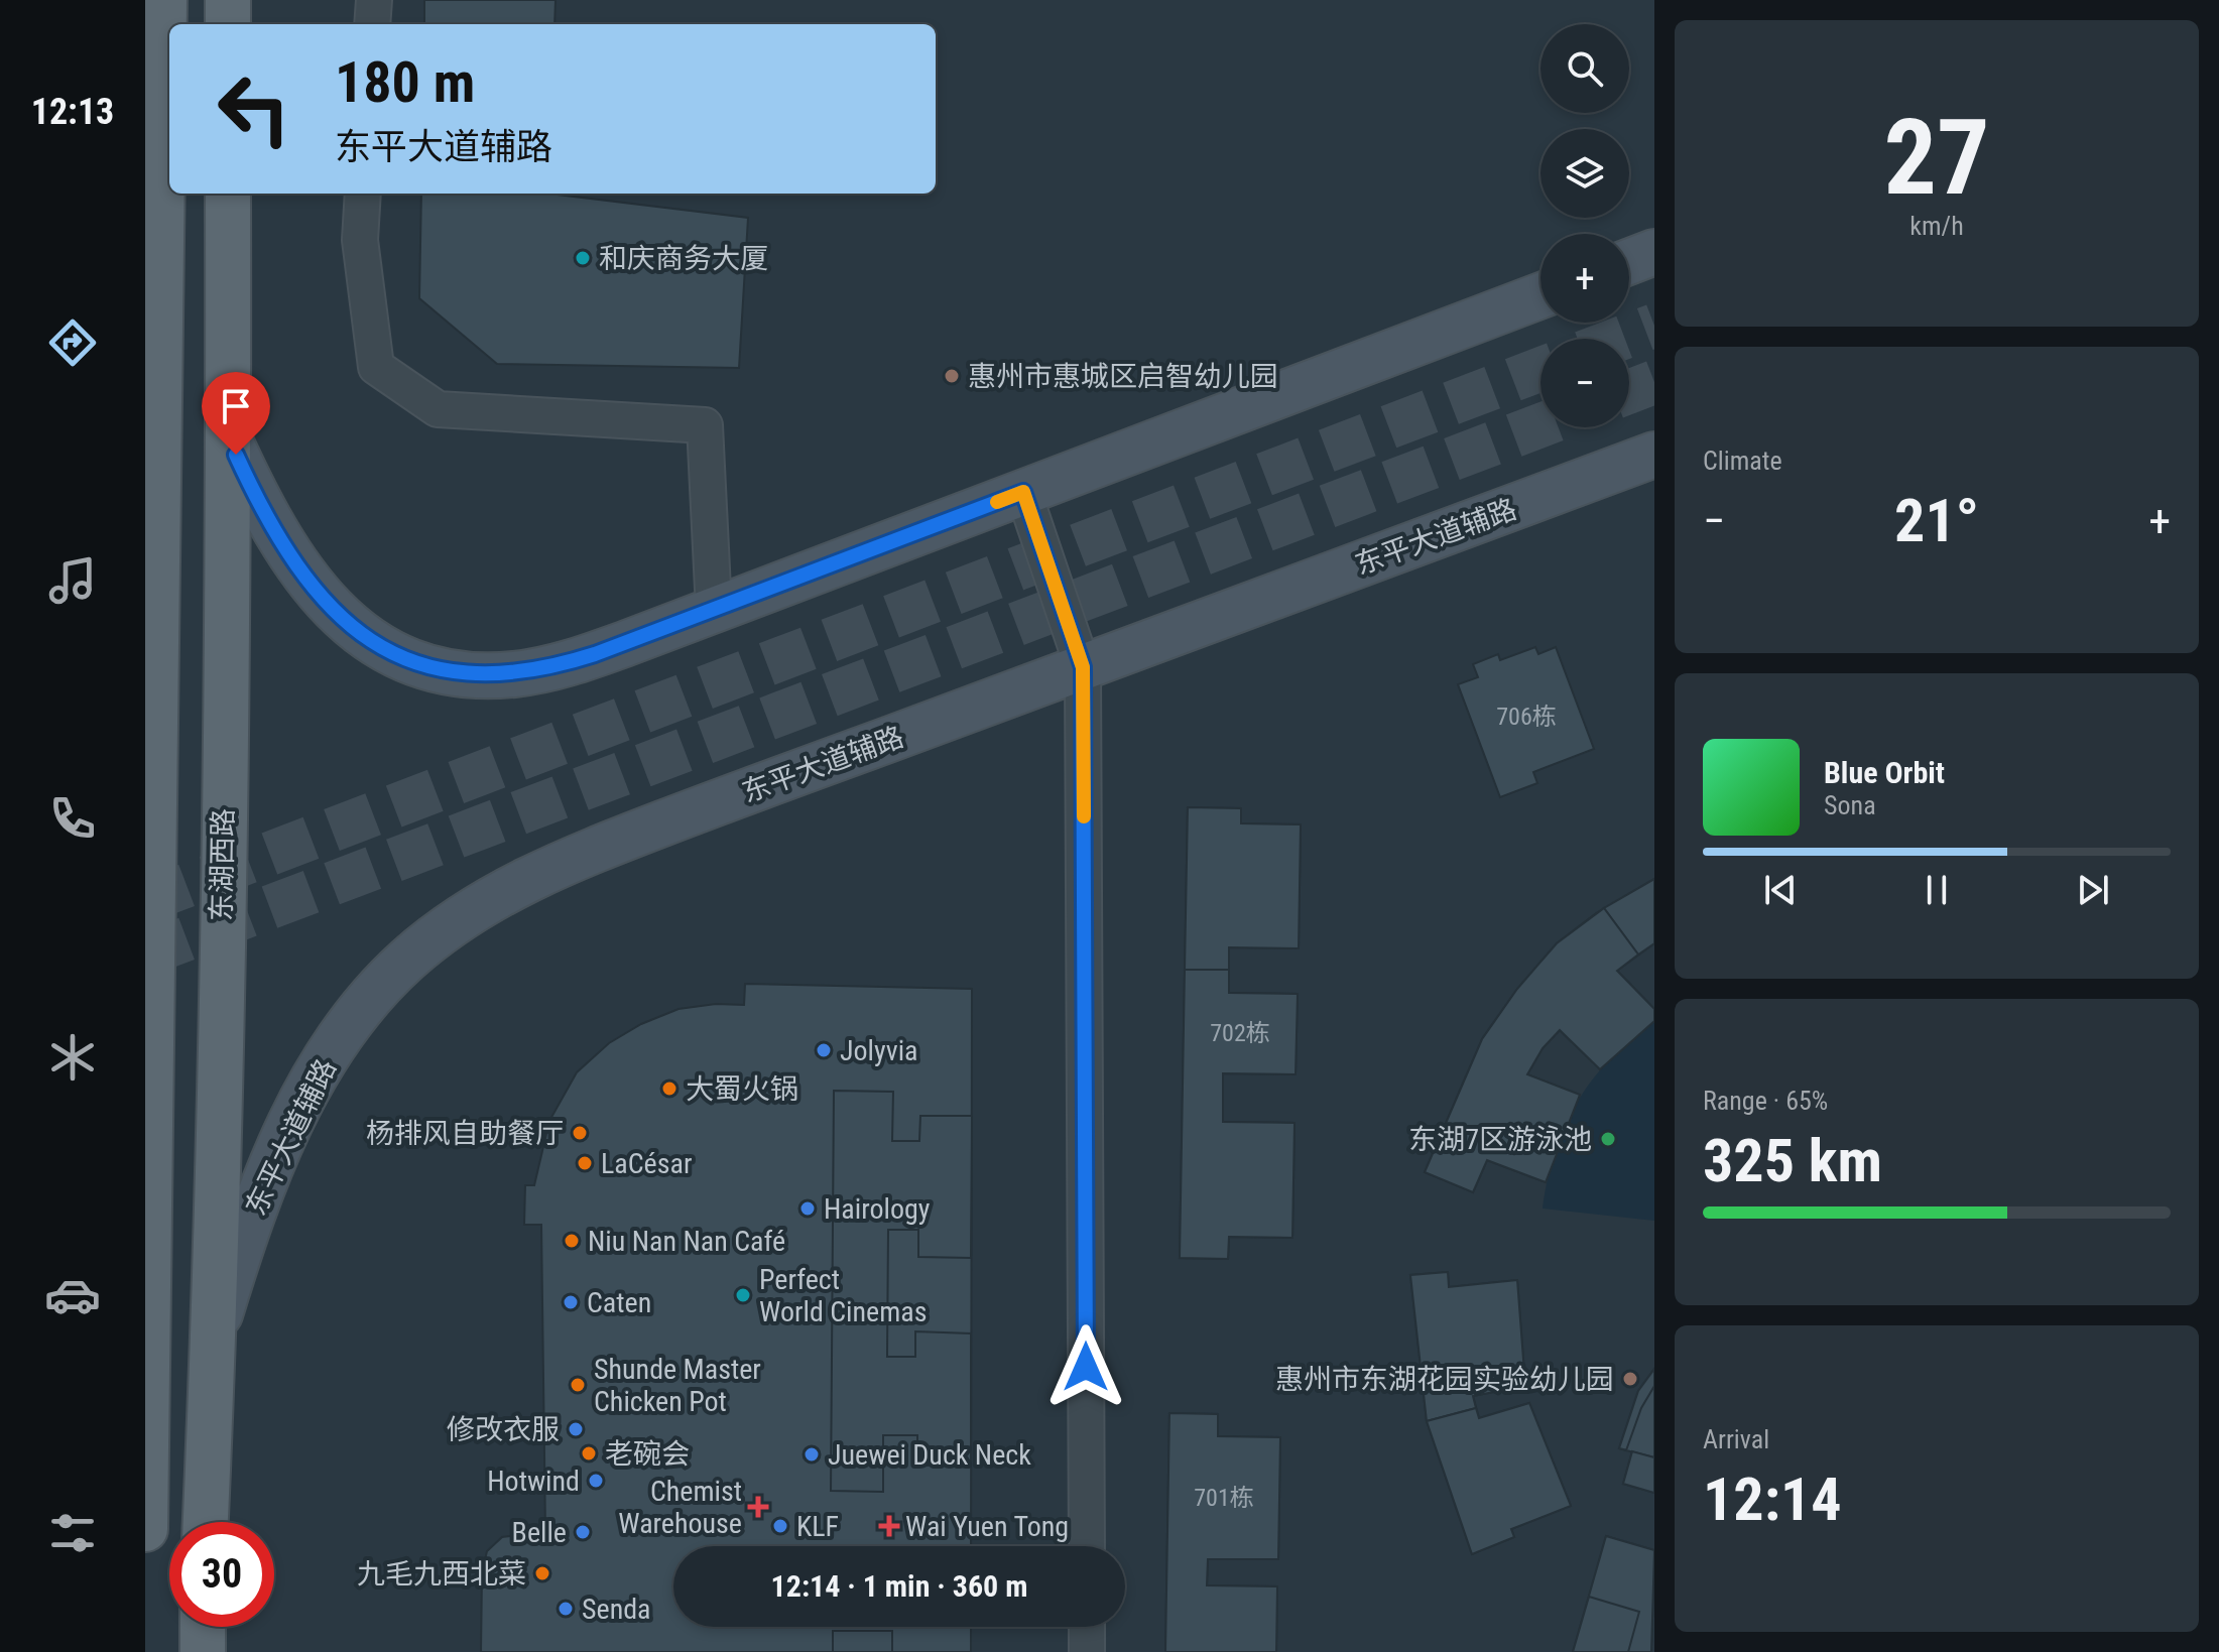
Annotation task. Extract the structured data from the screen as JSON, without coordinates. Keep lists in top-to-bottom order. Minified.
{"streets":{"main road":["东平大道辅路","东湖西路"]},"crossings":[["东平大道辅路","东湖西路"]],"places":{"other":["和庆商务大厦","惠州市惠城区启智幼儿园","Jolyvia","大蜀火锅","杨排风自助餐厅","东湖7区游泳池","LaCésar","Hairology","Niu Nan Nan Café","Perfect World Cinemas","Caten","惠州市东湖花园实验幼儿园","Shunde Master Chicken Pot","修改衣服","老碗会","Juewei Duck Neck","Hotwind","KLF","Belle","九毛九西北菜","Senda"],"health":["Chemist Warehouse","Wai Yuen Tong"]},"house_numbers":["706栋","702栋","701栋"],"page":{"tabs":"12:13","tile":[["27","km/h"],"Climate",["Range · 65%","325 km"],["Arrival","12:14"]],"map_buttons":["+","−"],"turn":["180 m","东平大道辅路"],"heat":["−","21°","+"],"song":["Blue Orbit","Sona"],"limit":"30","trip":"12:14 · 1 min · 360 m"}}
